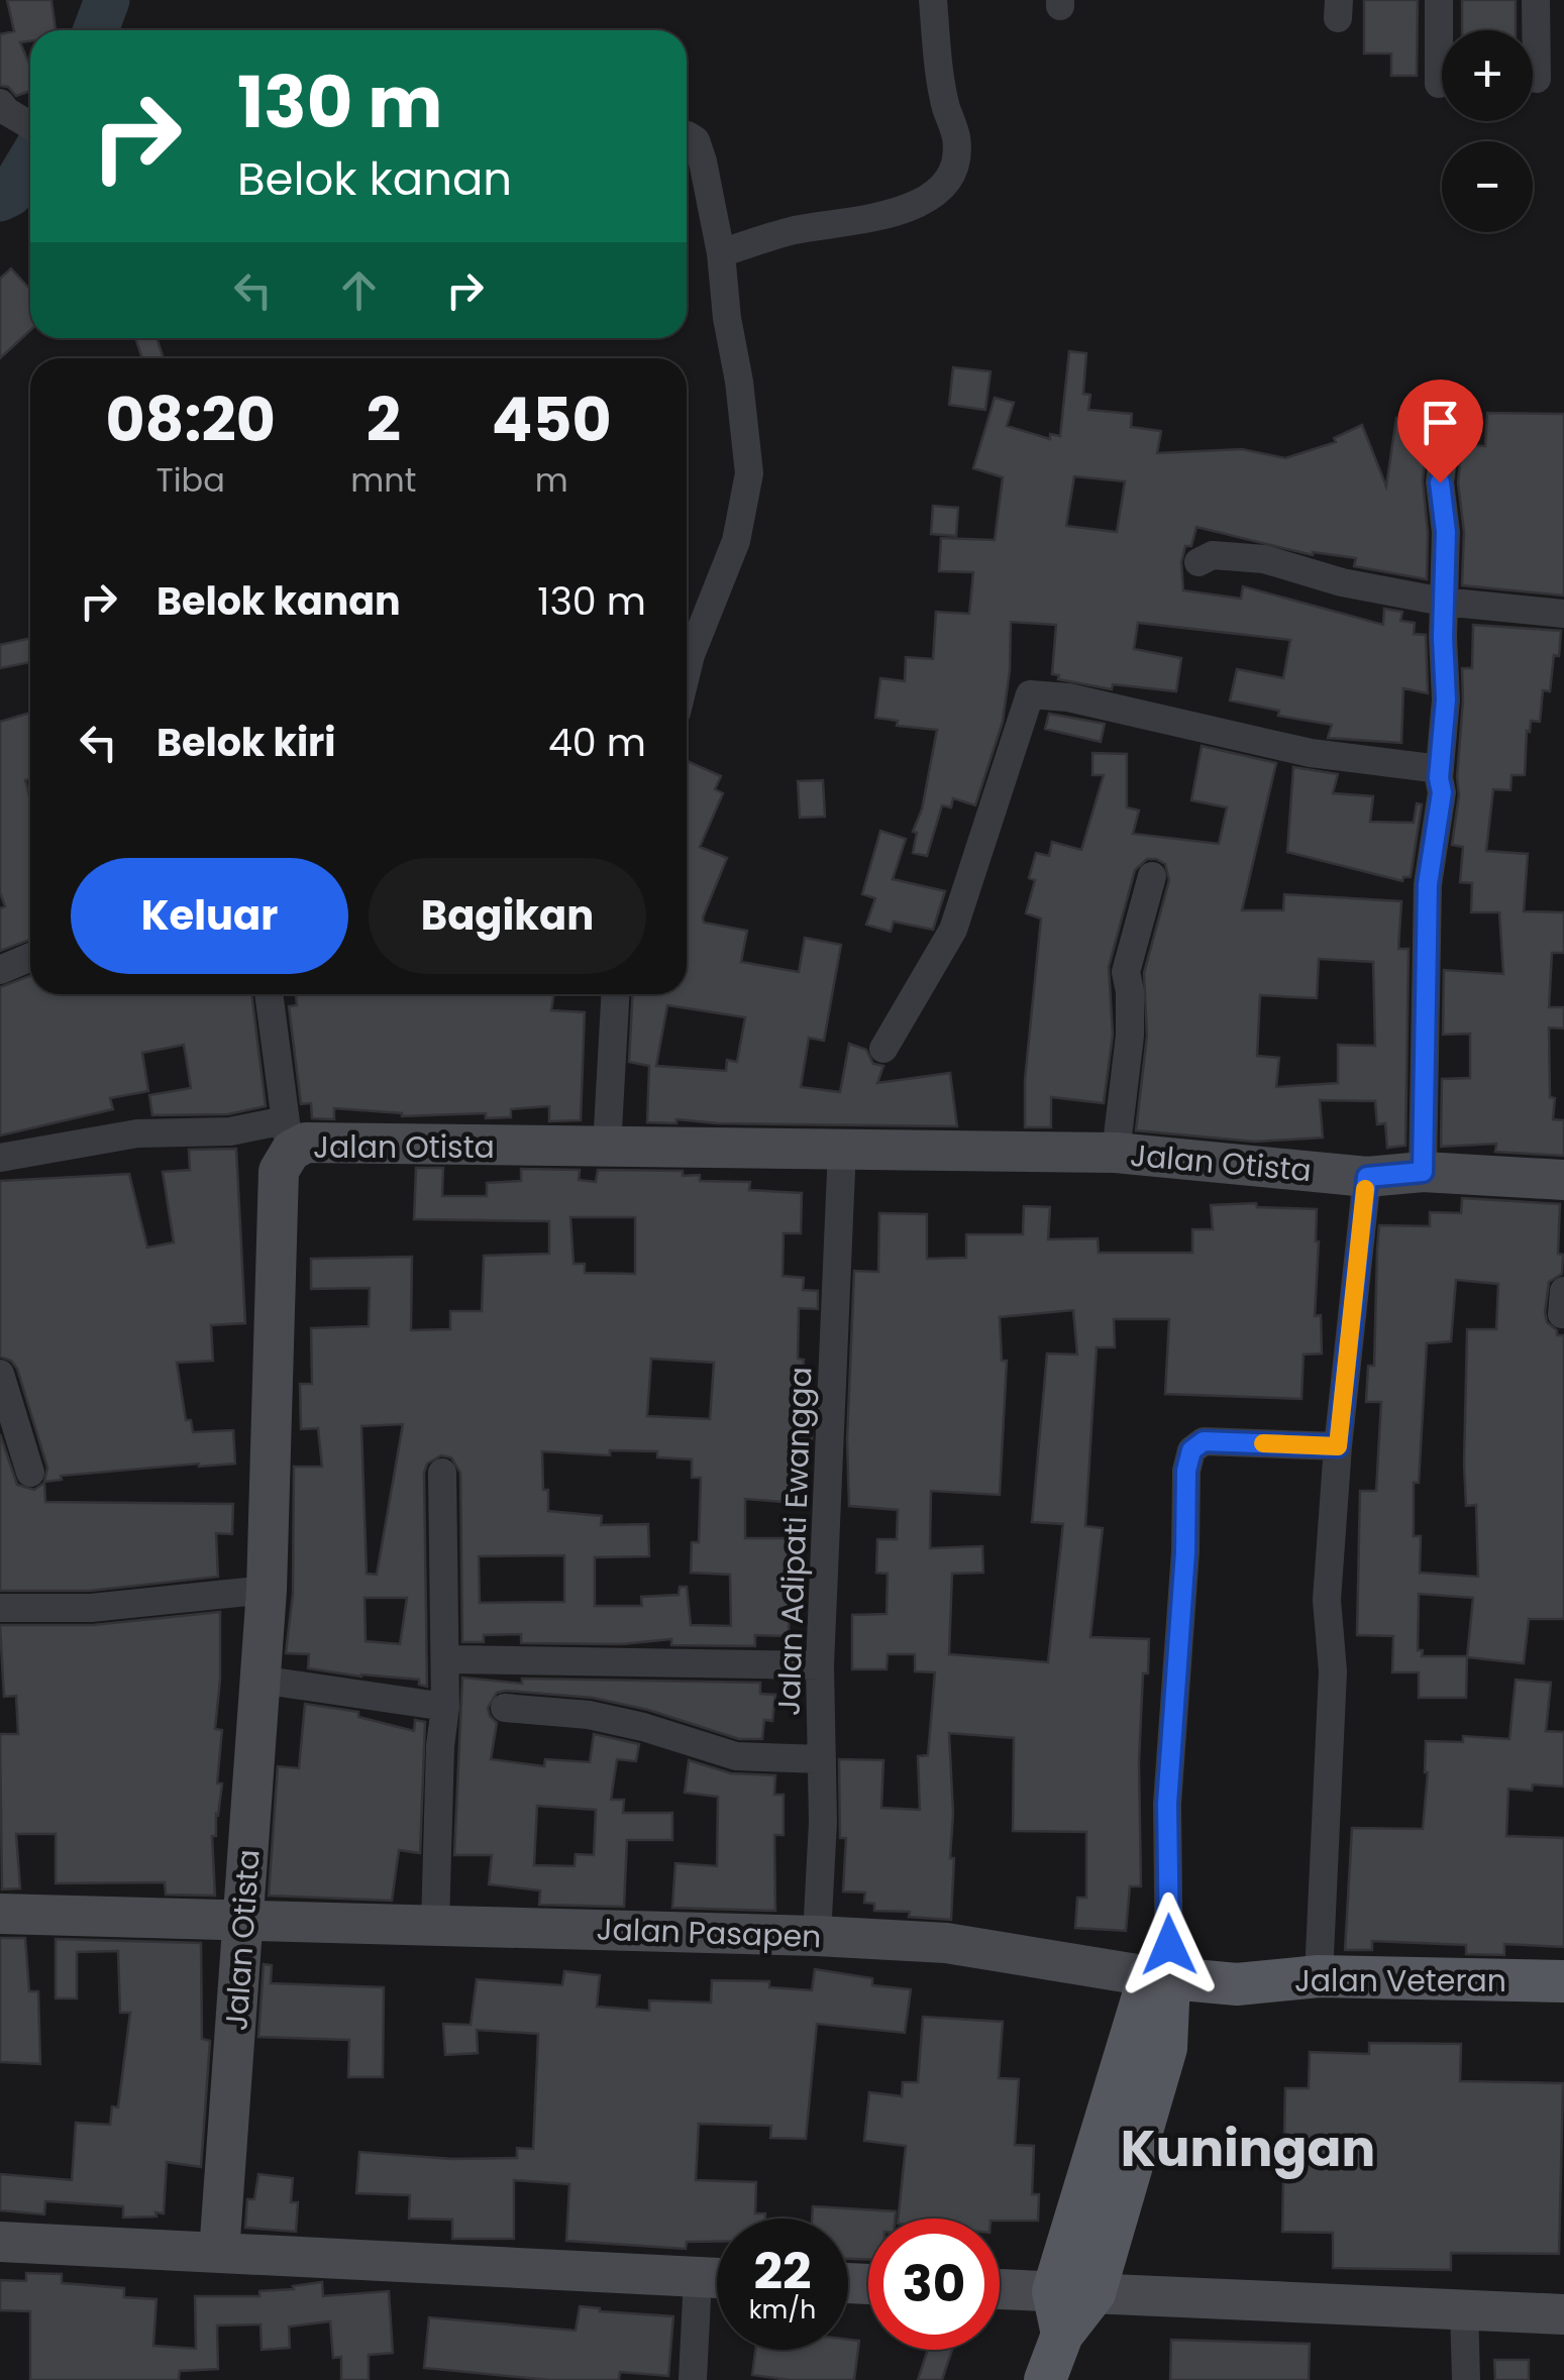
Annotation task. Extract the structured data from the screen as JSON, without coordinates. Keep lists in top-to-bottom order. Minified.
{"streets":{"main road":["Jalan Veteran"],"street":["Jalan Otista","Jalan Adipati Ewangga","Jalan Pasapen"]},"crossings":[["Jalan Otista","Jalan Adipati Ewangga"],["Jalan Otista","Jalan Pasapen"],["Jalan Adipati Ewangga","Jalan Pasapen"],["Jalan Pasapen","Jalan Veteran"]],"districts":["Kuningan"],"page":{"map_buttons":["+","−"],"turn":["130 m","Belok kanan"],"eta":["08:20","Tiba","2","mnt","450","m"],"list":[{"name":"Belok kanan","value":"130 m"},{"name":"Belok kiri","value":"40 m"}],"buttons":["Keluar","Bagikan"],"speed":"22 km/h","limit":"30"}}
